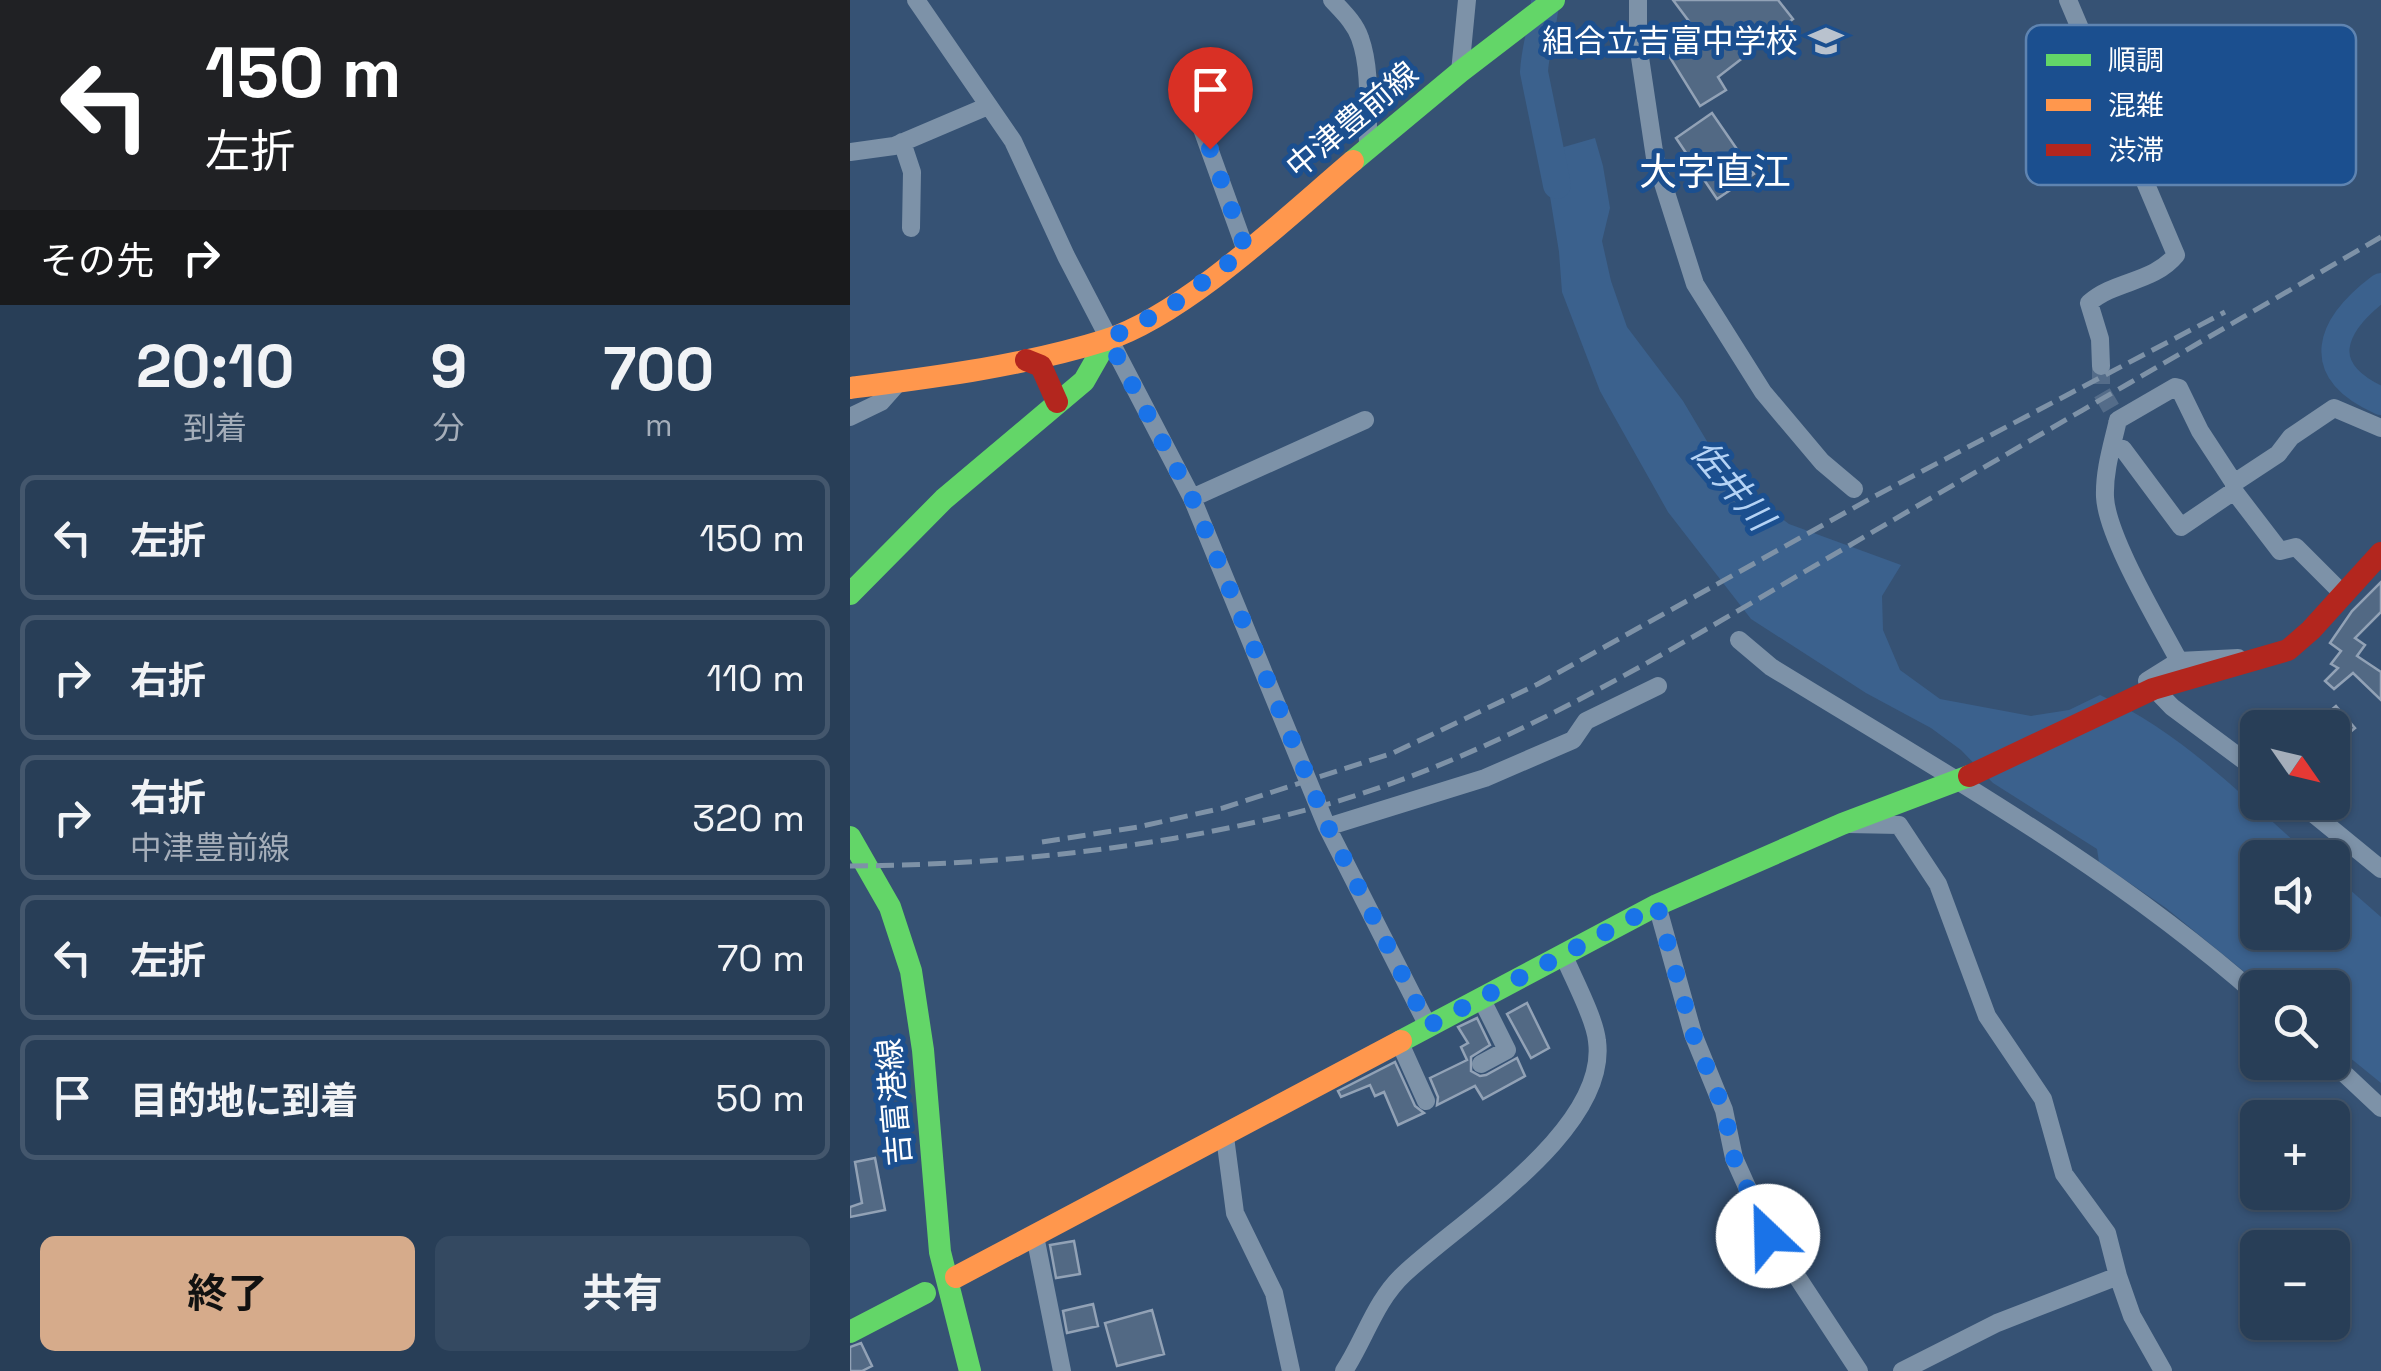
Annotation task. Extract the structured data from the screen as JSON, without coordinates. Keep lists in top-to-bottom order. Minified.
{"streets":{"street":["中津豊前線","吉富港線"]},"districts":["大字直江"],"water":["佐井川"],"places":{"school or university":["組合立吉富中学校"]},"legend":["順調","混雑","渋滞"],"north":"bottom right","page":{"turn":["150 m","左折"],"then":"その先","eta":["20:10","到着","9","分","700","m"],"list":[{"name":"左折","value":"150 m"},{"name":"右折","value":"110 m"},{"name":"右折","note":"中津豊前線","value":"320 m"},{"name":"左折","value":"70 m"},{"name":"目的地に到着","value":"50 m"}],"map_buttons":["+","−"],"buttons":["終了","共有"]}}
